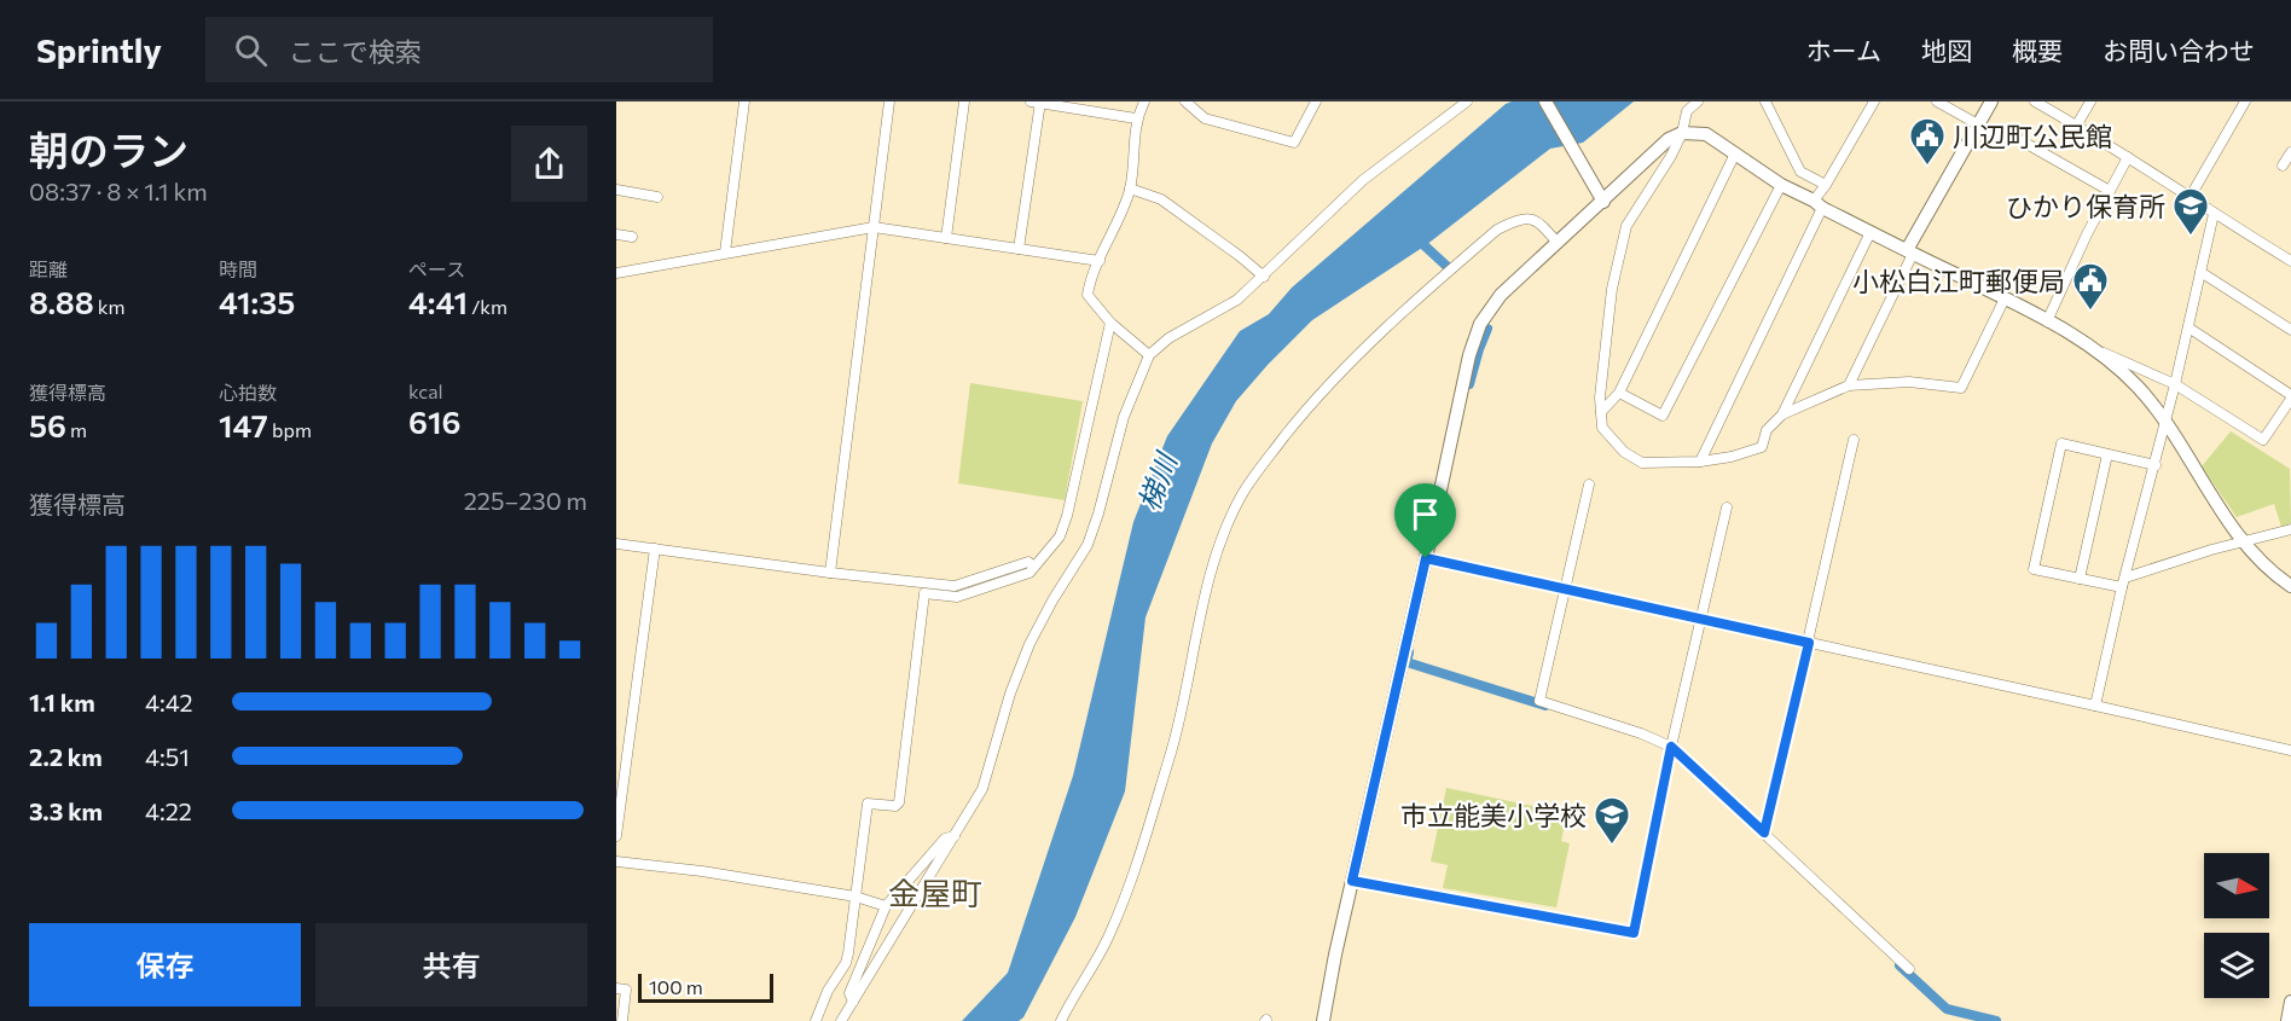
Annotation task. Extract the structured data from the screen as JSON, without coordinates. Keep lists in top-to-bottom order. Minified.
{"districts":["金屋町"],"water":["梯川"],"places":{"public building":["川辺町公民館","小松白江町郵便局"],"school or university":["ひかり保育所","市立能美小学校"]},"scale_bar":"100 m","north":"right","page":{"header":"Sprintly","search":"ここで検索","nav":["ホーム","地図","概要","お問い合わせ"],"heading":["朝のラン","08:37 · 8 × 1.1 km"],"stats":[["距離","8.88 km"],["時間","41:35"],["ペース","4:41 /km"],["獲得標高","56 m"],["心拍数","147 bpm"],["kcal","616"]],"chart":["獲得標高","225–230 m"],"list":[{"name":"1.1 km","note":"4:42"},{"name":"2.2 km","note":"4:51"},{"name":"3.3 km","note":"4:22"}],"buttons":["保存","共有"],"scale":"100 m"}}
